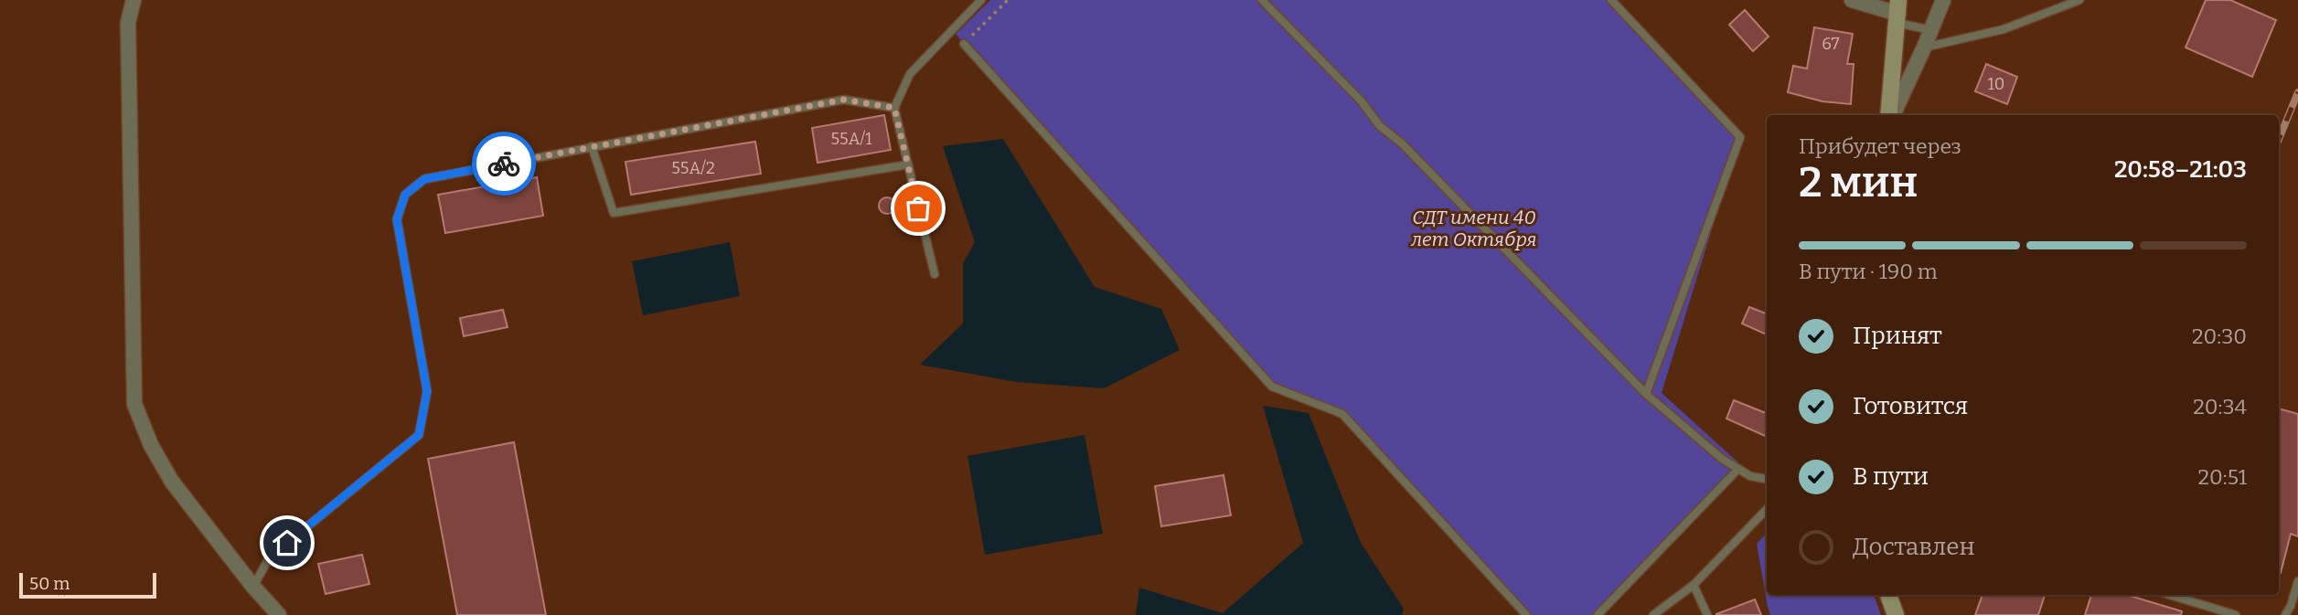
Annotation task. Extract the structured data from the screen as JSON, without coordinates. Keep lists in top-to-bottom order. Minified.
{"parks":["СДТ имени 40 лет Октября"],"house_numbers":["67","10","55А/1","55А/2"],"scale_bar":"50 m","page":{"heading":["2 мин","Прибудет через","20:58–21:03"],"bar":"В пути · 190 m","list":[["Принят","20:30"],["Готовится","20:34"],["В пути","20:51"],"Доставлен"],"scale":"50 m"}}
